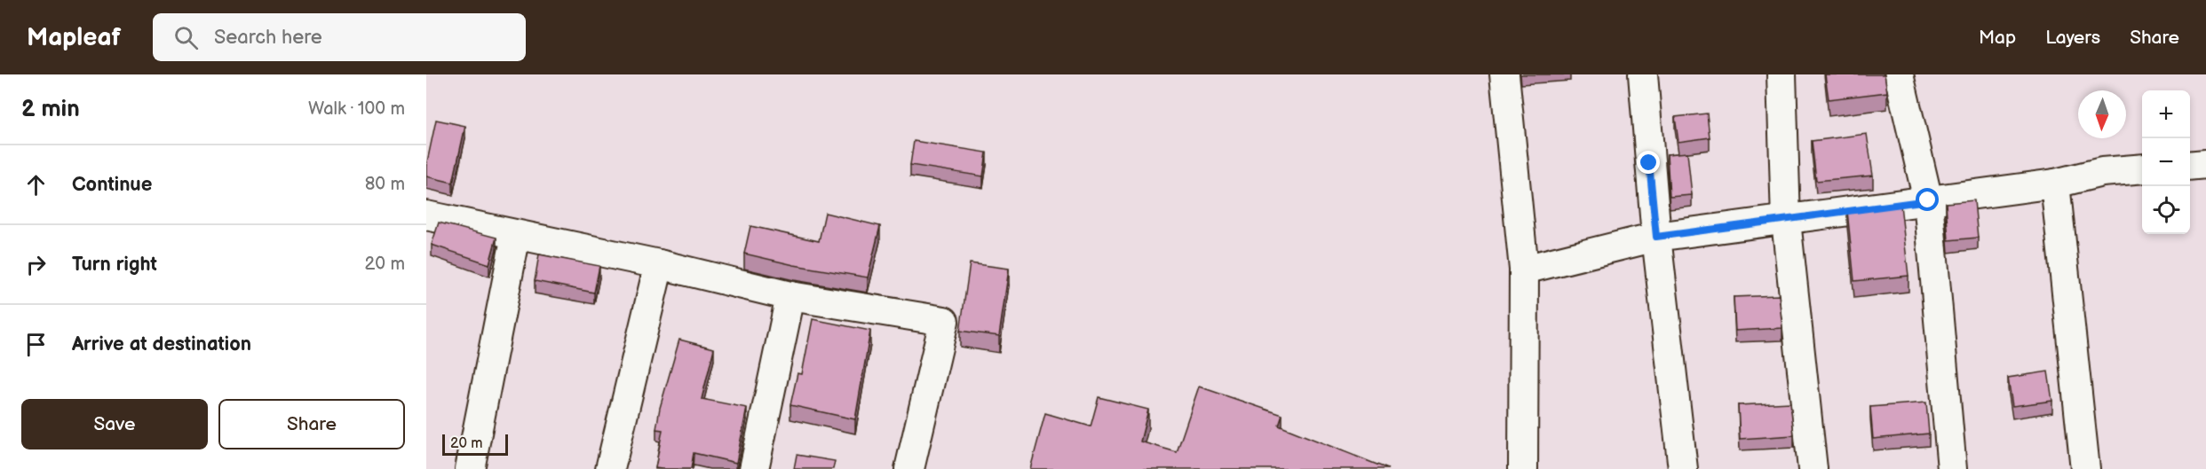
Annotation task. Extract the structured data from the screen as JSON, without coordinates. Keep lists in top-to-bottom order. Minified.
{"scale_bar":"20 m","north":"bottom","page":{"header":"Mapleaf","search":"Search here","nav":["Map","Layers","Share"],"heading":["2 min","Walk · 100 m"],"map_buttons":["+","−"],"list":[["Continue","80 m"],["Turn right","20 m"],"Arrive at destination"],"buttons":["Save","Share"],"scale":"20 m"}}
